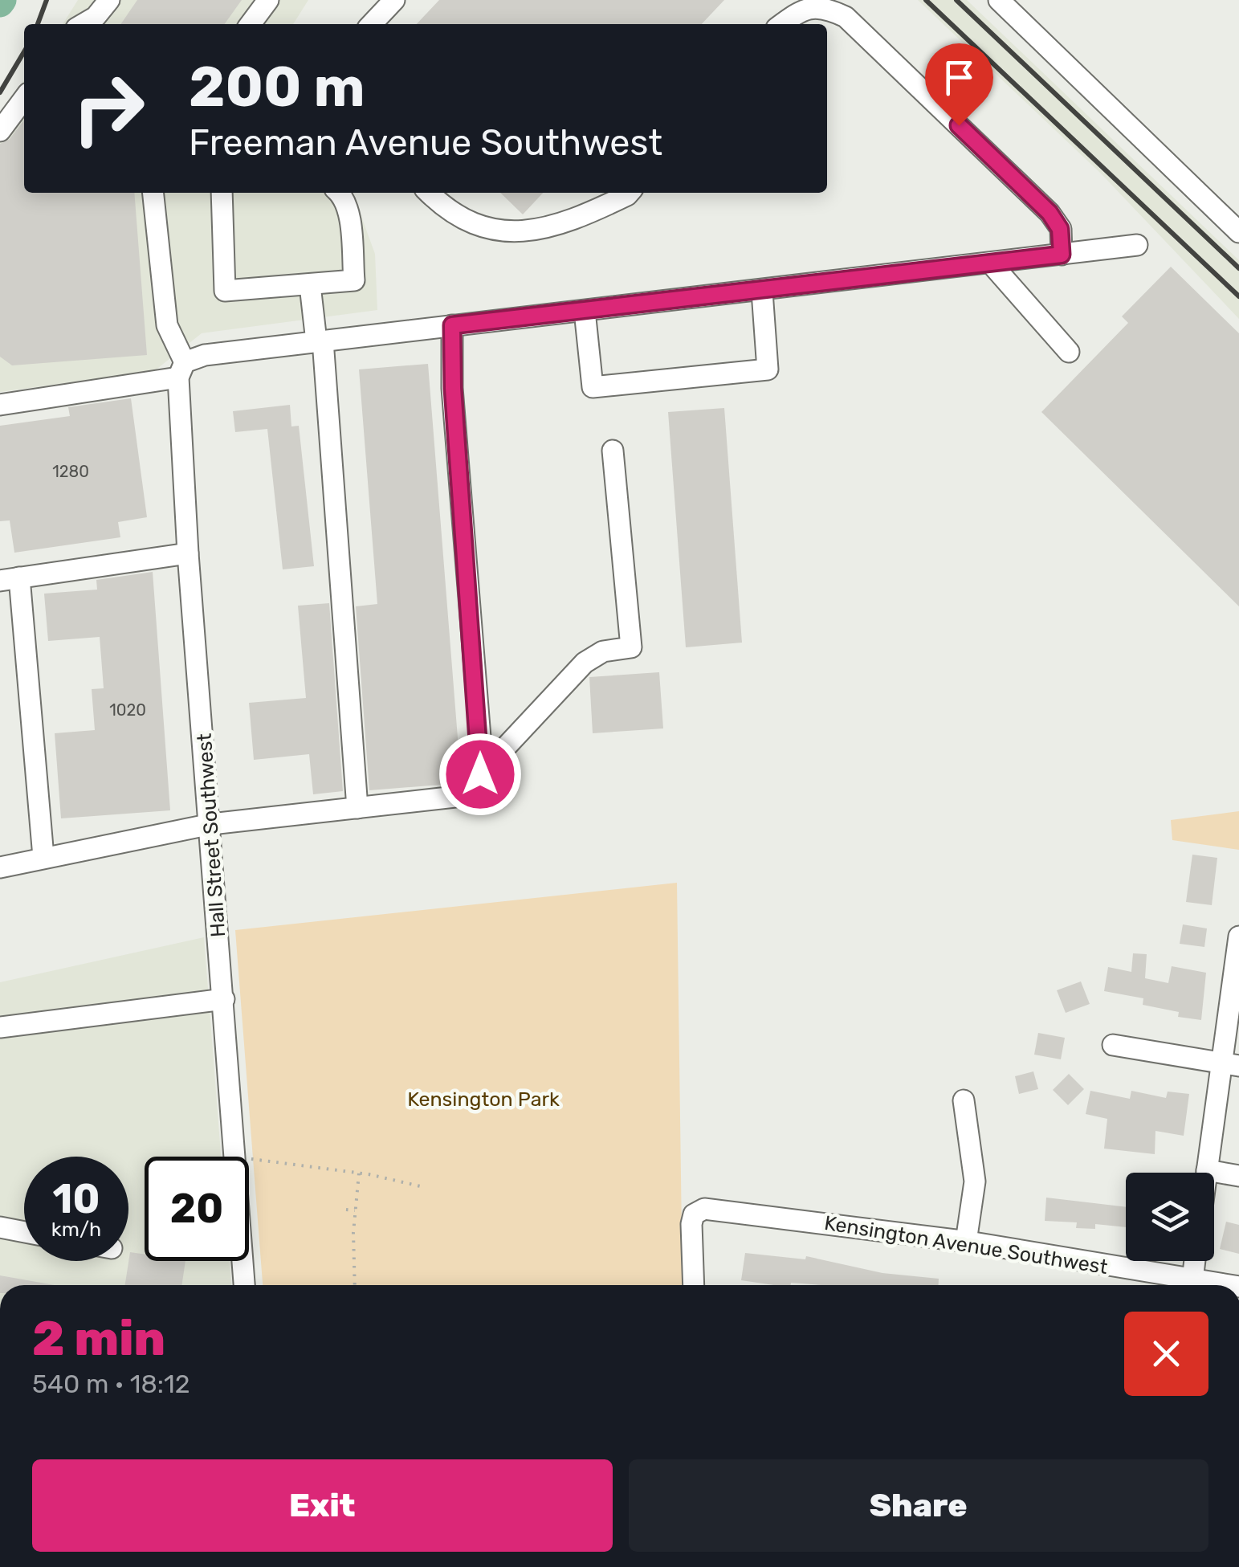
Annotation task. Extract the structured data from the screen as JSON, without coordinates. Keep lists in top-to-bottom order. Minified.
{"streets":{"street":["Hall Street Southwest","Kensington Avenue Southwest"]},"parks":["Kensington Park"],"house_numbers":["1280","1020"],"page":{"turn":["200 m","Freeman Avenue Southwest"],"speed":"10 km/h","limit":"20","heading":["2 min","540 m · 18:12"],"buttons":["Exit","Share"]}}
